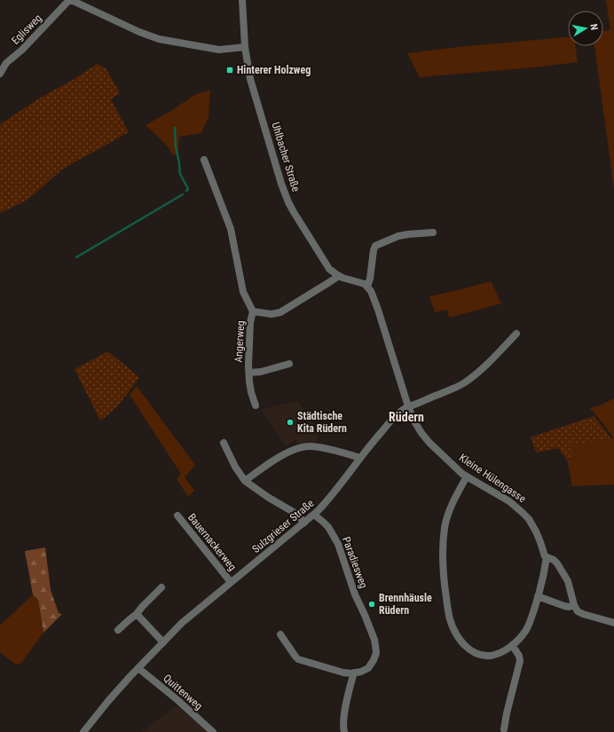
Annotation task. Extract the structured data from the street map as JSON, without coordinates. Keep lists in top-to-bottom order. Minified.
{"streets":{"street":["Eglisweg","Uhlbacher Straße","Angerweg","Kleine Hülengasse","Sulzgrieser Straße","Bauernackerweg","Paradiesweg","Quittenweg"]},"crossings":[["Kleine Hülengasse","Sulzgrieser Straße"],["Sulzgrieser Straße","Bauernackerweg"],["Sulzgrieser Straße","Paradiesweg"],["Sulzgrieser Straße","Quittenweg"]],"districts":["Rüdern"],"places":{"transit":["Hinterer Holzweg"],"other":["Städtische Kita Rüdern","Brennhäusle Rüdern"]},"north":"right"}
